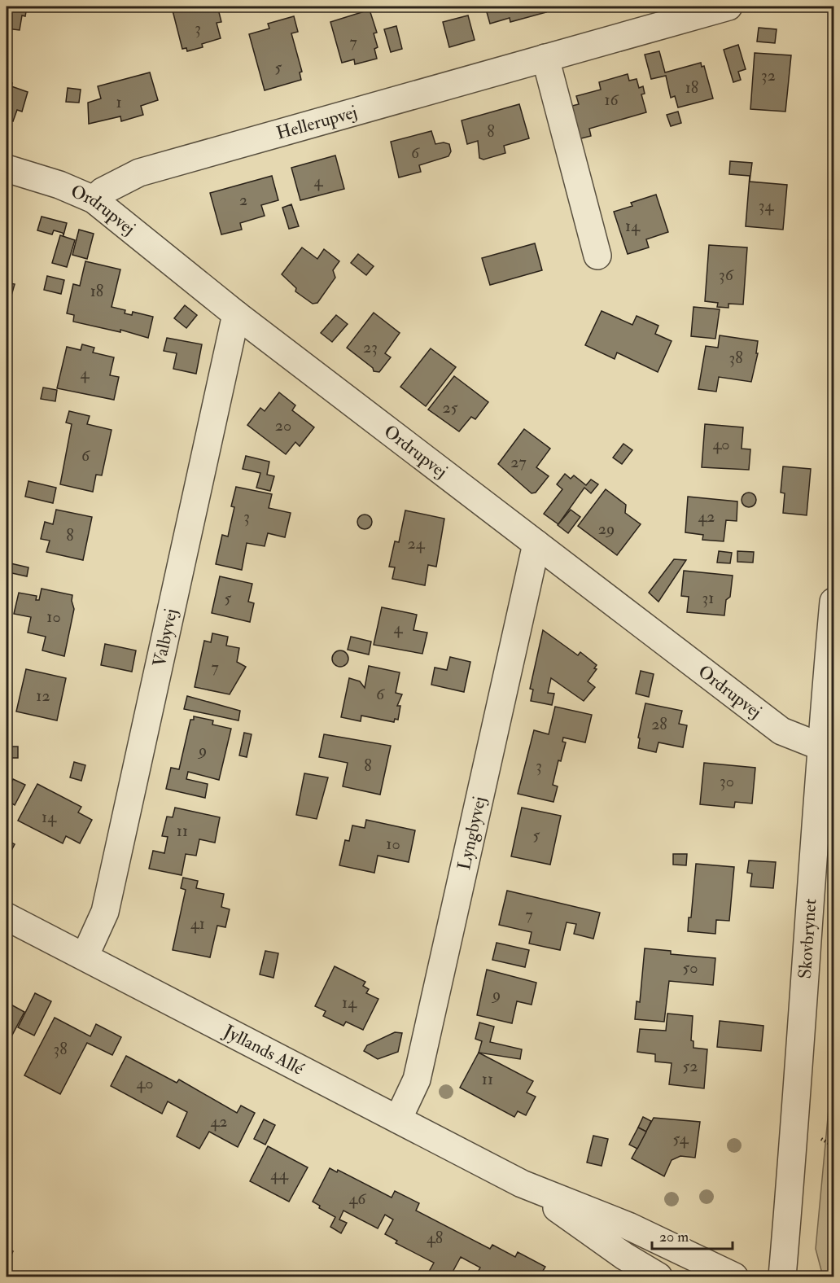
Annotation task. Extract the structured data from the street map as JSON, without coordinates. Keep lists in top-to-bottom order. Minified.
{"streets":{"street":["Hellerupvej","Ordrupvej","Valbyvej","Lyngbyvej","Skovbrynet","Jyllands Allé"]},"crossings":[["Hellerupvej","Ordrupvej"],["Ordrupvej","Valbyvej"],["Ordrupvej","Lyngbyvej"],["Ordrupvej","Skovbrynet"],["Valbyvej","Jyllands Allé"],["Lyngbyvej","Jyllands Allé"]],"house_numbers":["3","7","5","32","18","16","1","8","6","4","2","34","14","36","18","23","38","4","25","20","40","6","27","3","42","29","8","24","5","31","10","4","7","6","12","28","9","8","3","30","14","11","5","10","7","41","50","9","14","38","52","11","40","42","54","44","46","48"],"scale_bar":"20 m"}
